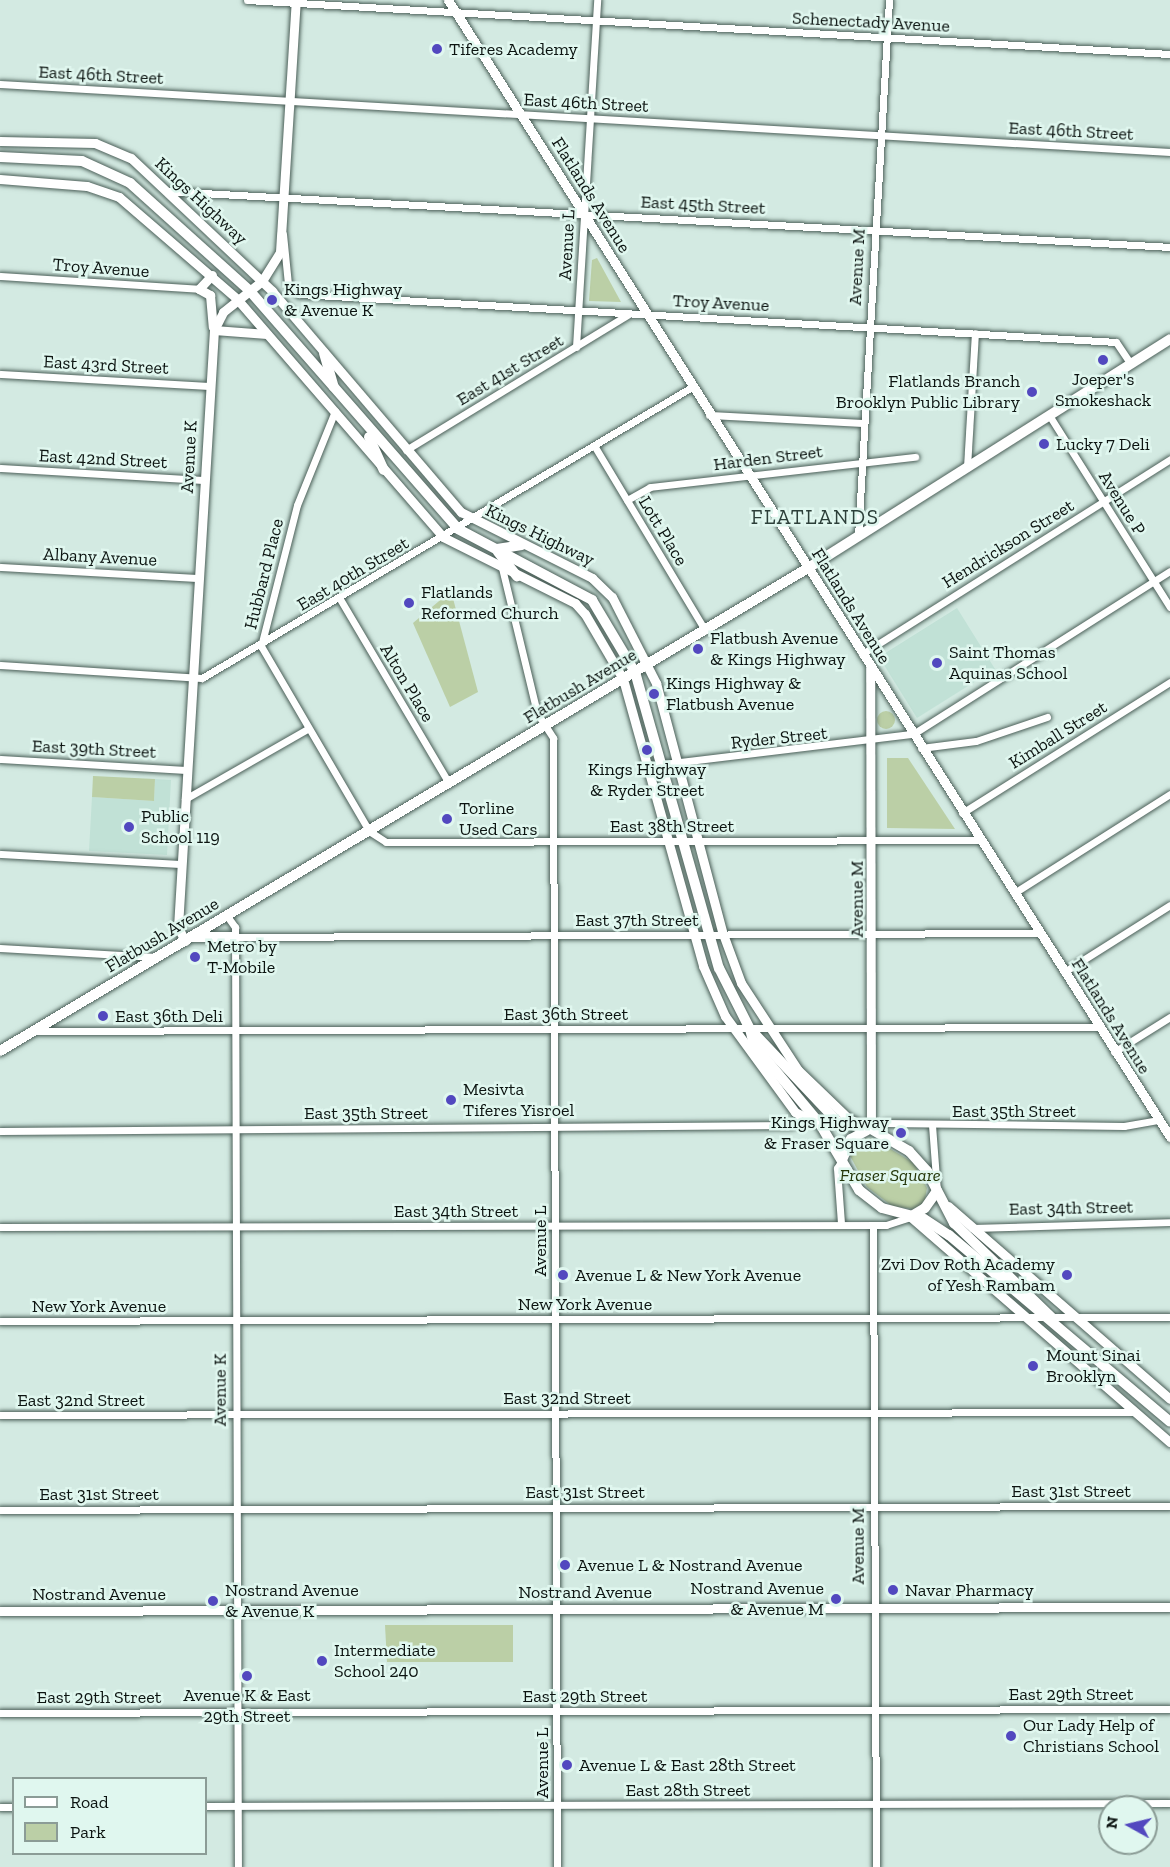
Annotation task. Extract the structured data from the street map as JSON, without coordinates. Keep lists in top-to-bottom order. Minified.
{"streets":{"main road":["Kings Highway","Flatbush Avenue"],"street":["Schenectady Avenue","East 46th Street","Flatlands Avenue","East 45th Street","Avenue L","Avenue M","Troy Avenue","East 43rd Street","East 41st Street","Avenue K","Harden Street","East 42nd Street","Avenue P","Lott Place","Hendrickson Street","Albany Avenue","Hubbard Place","East 40th Street","Alton Place","Kimball Street","Ryder Street","East 39th Street","East 38th Street","East 37th Street","East 36th Street","East 35th Street","East 34th Street","New York Avenue","East 32nd Street","East 31st Street","Nostrand Avenue","East 29th Street","East 28th Street"]},"crossings":[["Schenectady Avenue","Flatlands Avenue"],["Schenectady Avenue","Avenue L"],["Schenectady Avenue","Avenue M"],["East 46th Street","Flatlands Avenue"],["East 46th Street","Avenue L"],["East 46th Street","Avenue M"],["Flatlands Avenue","East 45th Street"],["Flatlands Avenue","Avenue L"],["Flatlands Avenue","Avenue M"],["Flatlands Avenue","Troy Avenue"],["Flatlands Avenue","Harden Street"],["Flatlands Avenue","Hendrickson Street"],["Flatlands Avenue","East 40th Street"],["Flatlands Avenue","Flatbush Avenue"],["Flatlands Avenue","Kimball Street"],["Flatlands Avenue","Ryder Street"],["Flatlands Avenue","East 38th Street"],["Flatlands Avenue","East 37th Street"],["Flatlands Avenue","East 36th Street"],["Flatlands Avenue","East 35th Street"],["Kings Highway","East 45th Street"],["Kings Highway","Avenue M"],["Kings Highway","East 41st Street"],["Kings Highway","East 40th Street"],["Kings Highway","Flatbush Avenue"],["Kings Highway","Ryder Street"],["Kings Highway","East 38th Street"],["Kings Highway","East 37th Street"],["Kings Highway","East 36th Street"],["Kings Highway","East 35th Street"],["Kings Highway","East 34th Street"],["Kings Highway","New York Avenue"],["Kings Highway","East 32nd Street"],["East 45th Street","Avenue L"],["East 45th Street","Avenue M"],["Avenue L","Troy Avenue"],["Avenue L","East 41st Street"],["Avenue L","Flatbush Avenue"],["Avenue L","East 38th Street"],["Avenue L","East 37th Street"],["Avenue L","East 36th Street"],["Avenue L","East 35th Street"],["Avenue L","East 34th Street"],["Avenue L","New York Avenue"],["Avenue L","East 32nd Street"],["Avenue L","East 31st Street"],["Avenue L","Nostrand Avenue"],["Avenue L","East 29th Street"],["Avenue L","East 28th Street"],["Avenue M","Troy Avenue"],["Avenue M","Harden Street"],["Avenue M","Flatbush Avenue"],["Avenue M","Ryder Street"],["Avenue M","East 38th Street"],["Avenue M","East 37th Street"],["Avenue M","East 36th Street"],["Avenue M","East 35th Street"],["Avenue M","East 34th Street"],["Avenue M","New York Avenue"],["Avenue M","East 32nd Street"],["Avenue M","East 31st Street"],["Avenue M","Nostrand Avenue"],["Avenue M","East 29th Street"],["Avenue M","East 28th Street"],["Troy Avenue","East 41st Street"],["Troy Avenue","Avenue K"],["Troy Avenue","Flatbush Avenue"],["East 43rd Street","Avenue K"],["Avenue K","East 42nd Street"],["Avenue K","Albany Avenue"],["Avenue K","East 40th Street"],["Avenue K","Flatbush Avenue"],["Avenue K","East 39th Street"],["Avenue K","East 37th Street"],["Avenue K","East 36th Street"],["Avenue K","East 35th Street"],["Avenue K","East 34th Street"],["Avenue K","New York Avenue"],["Avenue K","East 32nd Street"],["Avenue K","East 31st Street"],["Avenue K","Nostrand Avenue"],["Avenue K","East 29th Street"],["Avenue K","East 28th Street"],["Harden Street","Lott Place"],["Avenue P","Hendrickson Street"],["Avenue P","Flatbush Avenue"],["Lott Place","East 40th Street"],["Lott Place","Flatbush Avenue"],["Hubbard Place","East 40th Street"],["Hubbard Place","Flatbush Avenue"],["Hubbard Place","East 38th Street"],["East 40th Street","Alton Place"],["Alton Place","Flatbush Avenue"],["Flatbush Avenue","East 38th Street"],["Flatbush Avenue","East 36th Street"]],"districts":["FLATLANDS"],"parks":["Fraser Square"],"places":["Tiferes Academy","Kings Highway & Avenue K","Joeper's Smokeshack","Flatlands Branch Brooklyn Public Library","Lucky 7 Deli","Flatlands Reformed Church","Flatbush Avenue & Kings Highway","Saint Thomas Aquinas School","Kings Highway & Flatbush Avenue","Kings Highway & Ryder Street","Torline Used Cars","Public School 119","Metro by T-Mobile","East 36th Deli","Mesivta Tiferes Yisroel","Kings Highway & Fraser Square","Avenue L & New York Avenue","Zvi Dov Roth Academy of Yesh Rambam","Mount Sinai Brooklyn","Avenue L & Nostrand Avenue","Navar Pharmacy","Nostrand Avenue & Avenue M","Nostrand Avenue & Avenue K","Intermediate School 240","Avenue K & East 29th Street","Our Lady Help of Christians School","Avenue L & East 28th Street"],"legend":["Road","Park"],"north":"left"}
